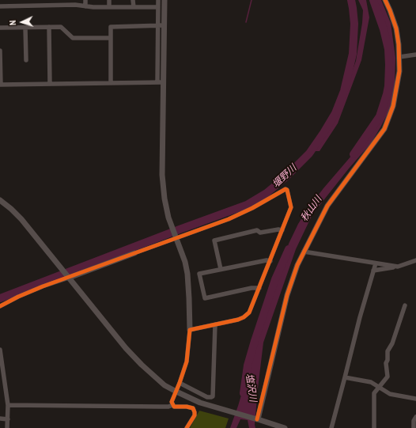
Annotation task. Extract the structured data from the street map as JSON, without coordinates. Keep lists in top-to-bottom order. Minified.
{"water":["堰野川","秋山川","塩沢川"],"north":"left"}
